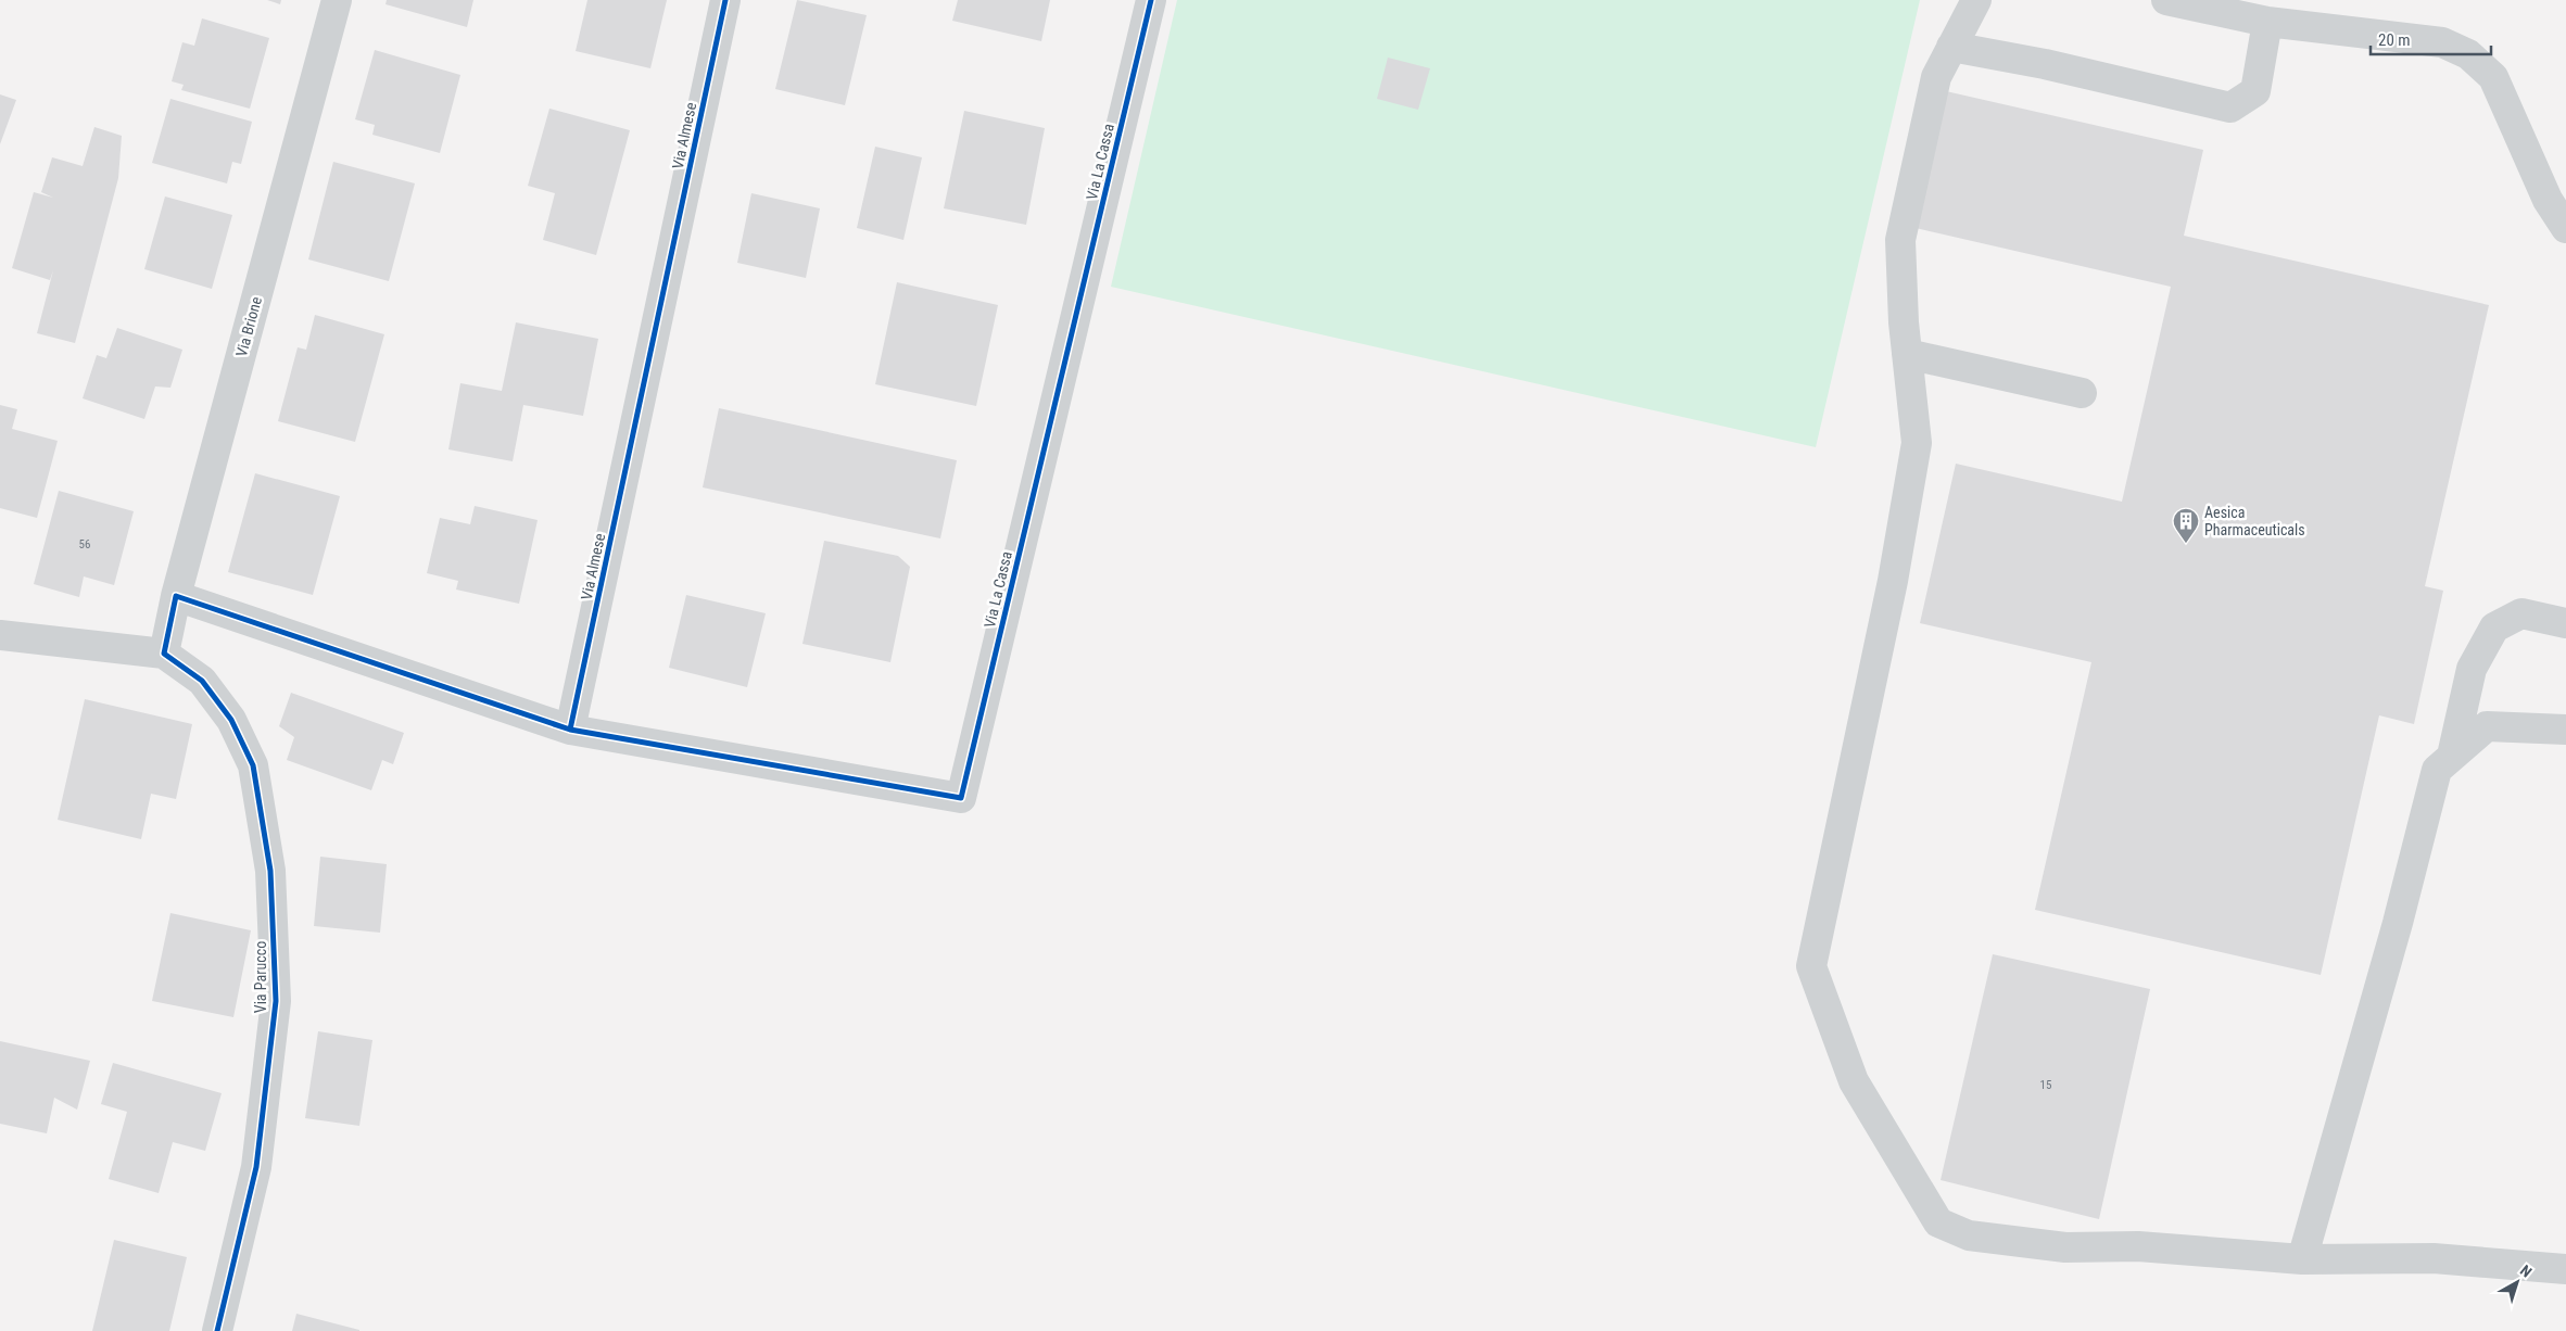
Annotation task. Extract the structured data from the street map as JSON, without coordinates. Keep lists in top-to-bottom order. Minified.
{"streets":{"street":["Via Almese","Via La Cassa","Via Brione","Via Parucco"]},"crossings":[["Via Almese","Via La Cassa"],["Via Brione","Via Parucco"]],"places":{"building":["Aesica Pharmaceuticals"]},"house_numbers":["56","15"],"scale_bar":"20 m","north":"top right"}
